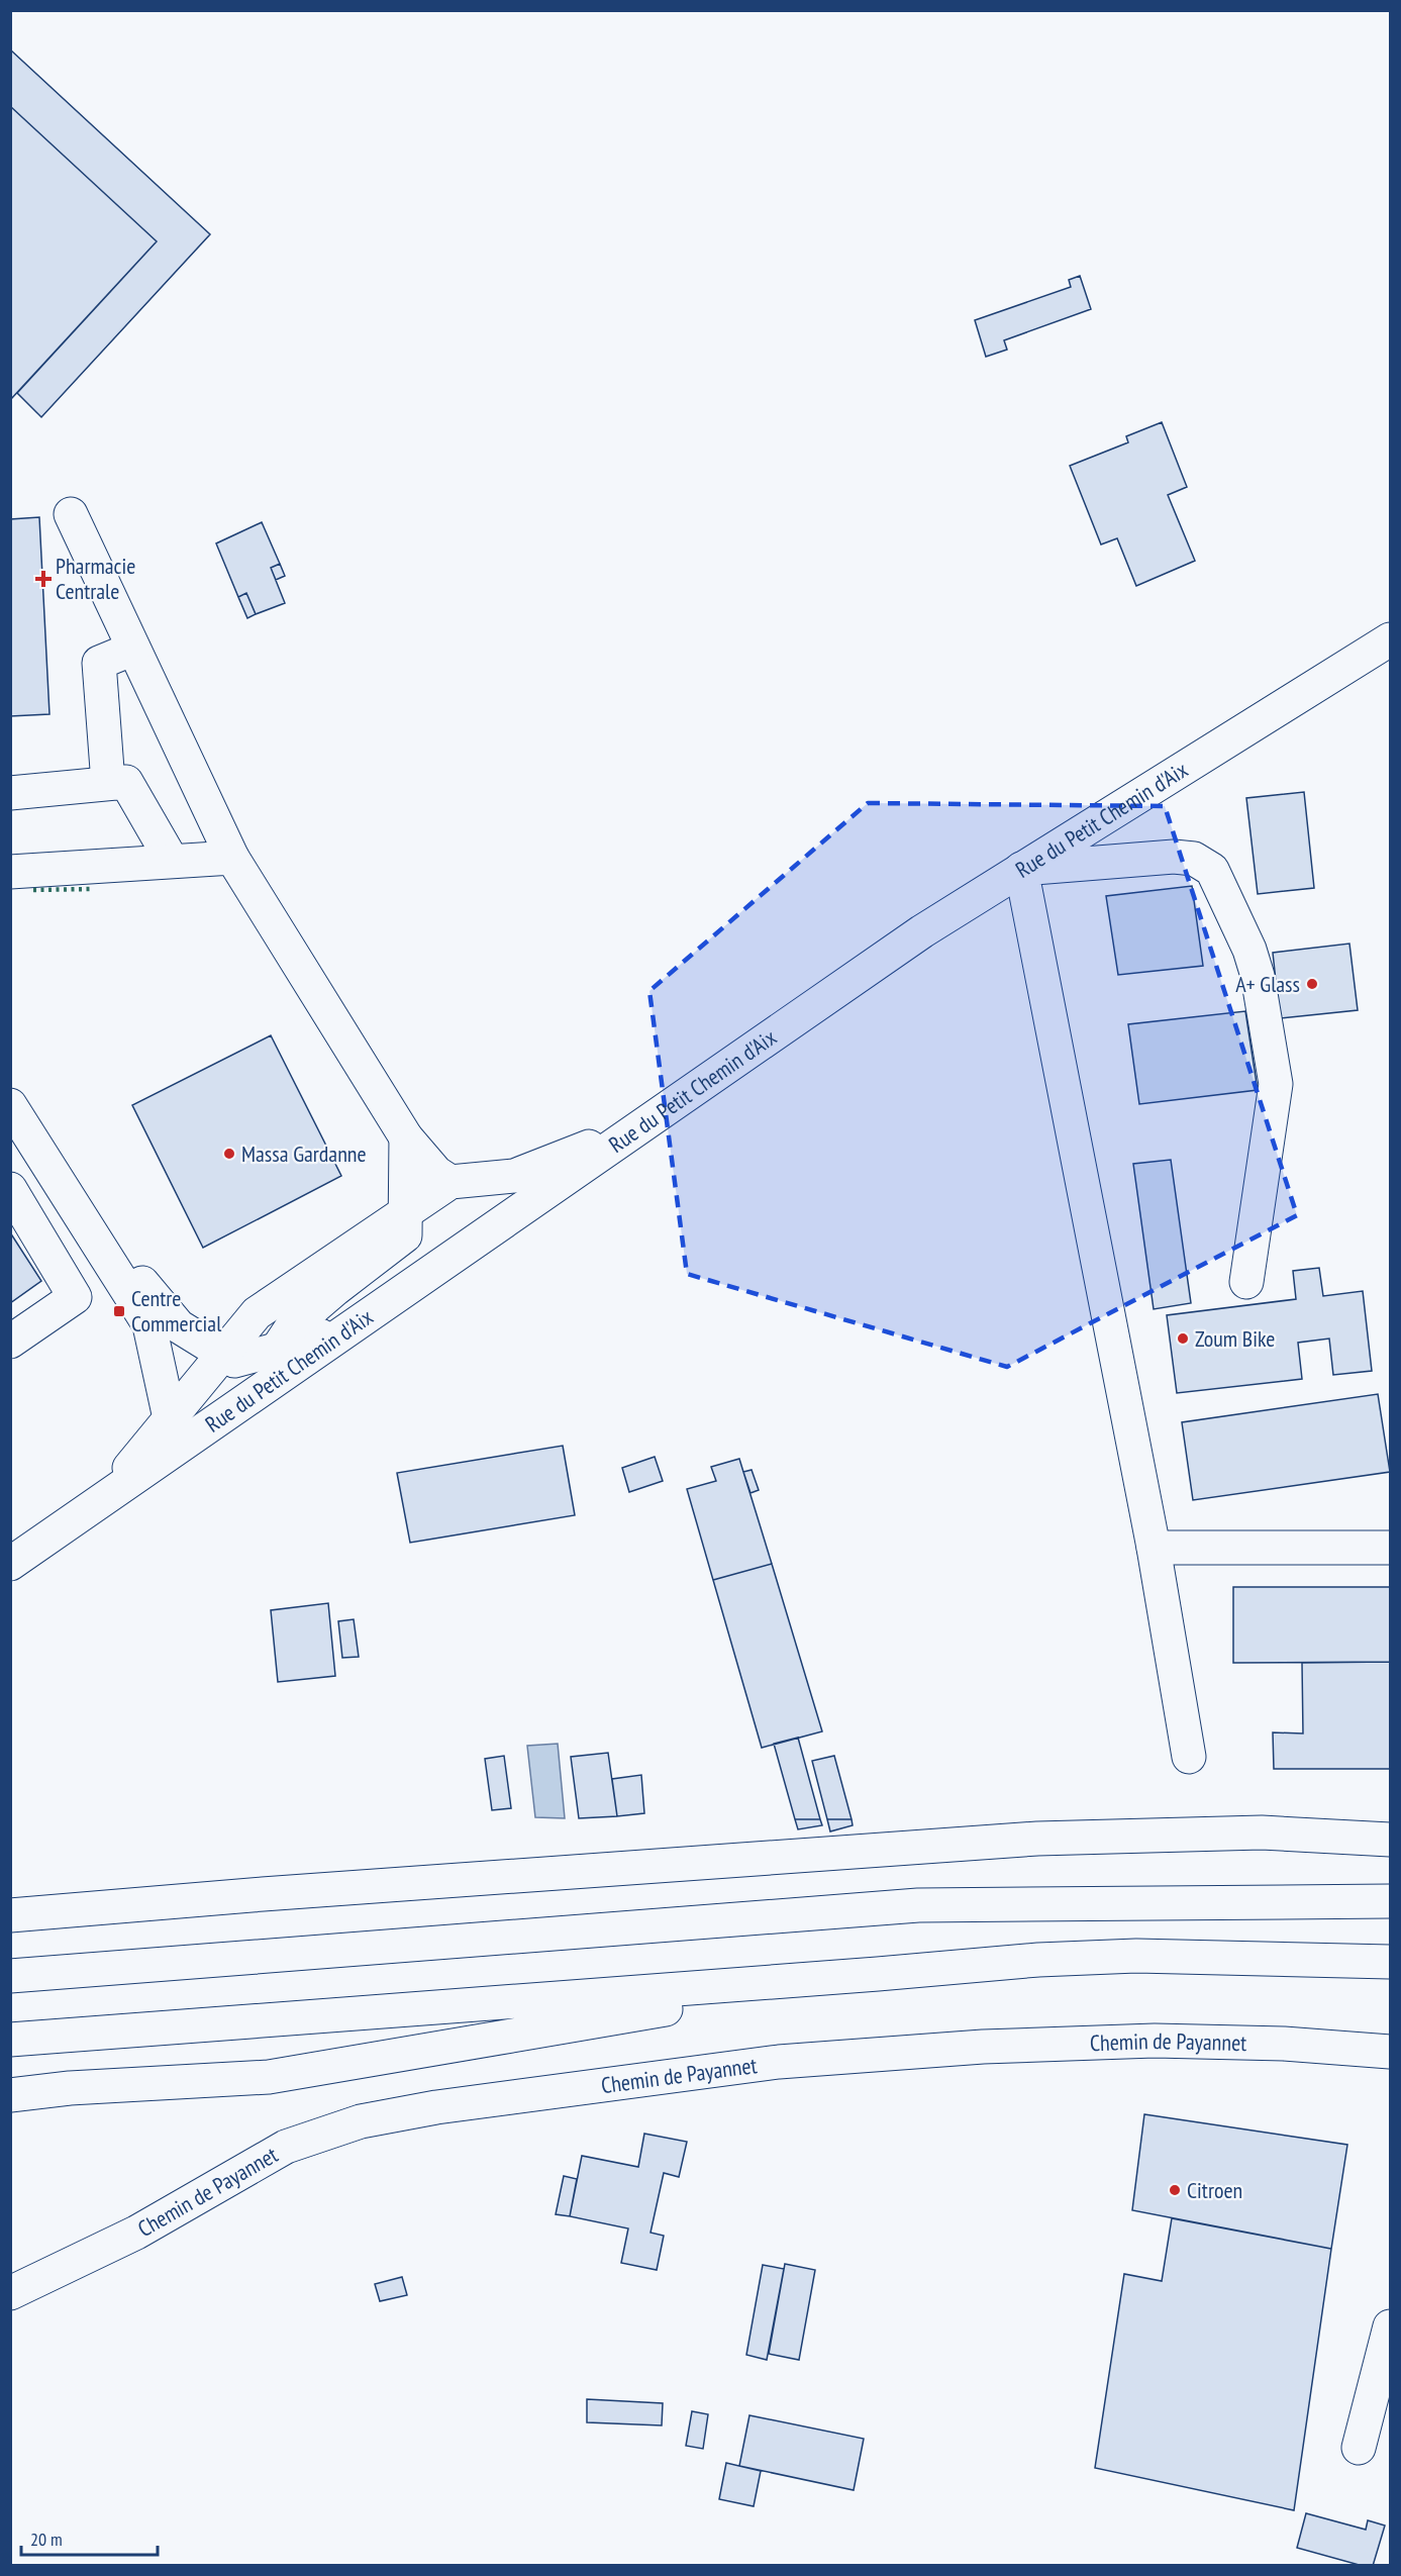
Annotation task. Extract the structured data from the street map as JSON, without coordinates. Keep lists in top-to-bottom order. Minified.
{"streets":{"main road":["Rue du Petit Chemin d'Aix","Chemin de Payannet"]},"places":{"health":["Pharmacie Centrale"],"other":["A+ Glass","Massa Gardanne","Zoum Bike","Citroen"],"transit":["Centre Commercial"]},"scale_bar":"20 m"}
